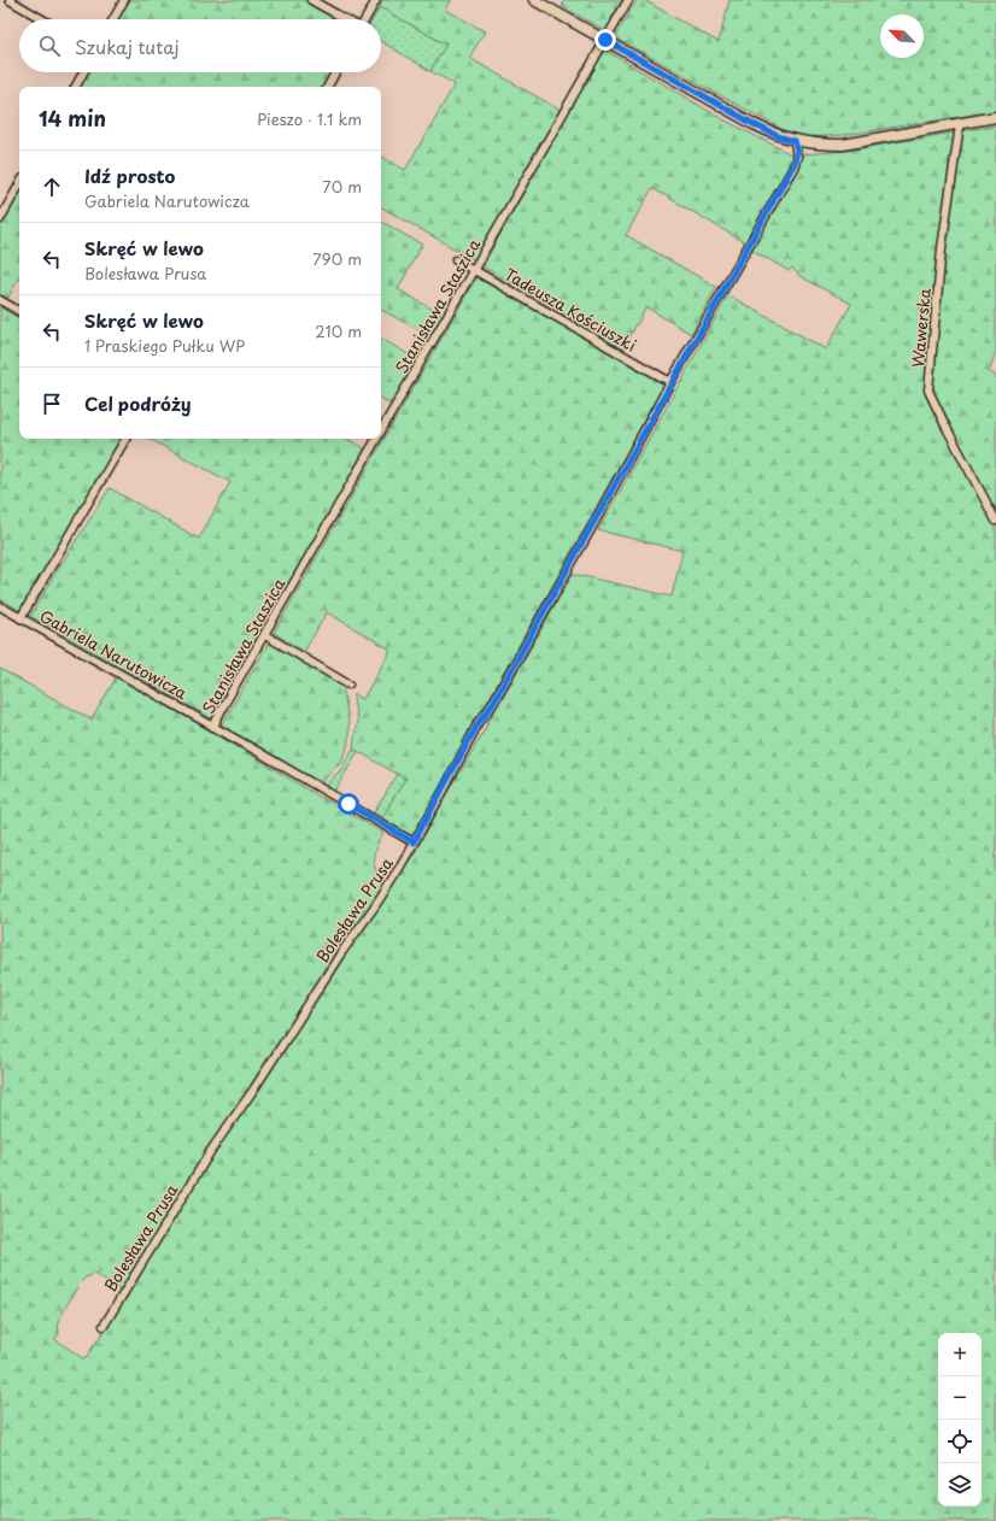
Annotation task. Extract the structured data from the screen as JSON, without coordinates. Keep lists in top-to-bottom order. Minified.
{"streets":{"street":["Stanisława Staszica","Tadeusza Kościuszki","Wawerska","Gabriela Narutowicza","Bolesława Prusa"]},"crossings":[["Stanisława Staszica","Tadeusza Kościuszki"],["Stanisława Staszica","Gabriela Narutowicza"],["Tadeusza Kościuszki","Bolesława Prusa"],["Gabriela Narutowicza","Bolesława Prusa"]],"north":"top left","page":{"search":"Szukaj tutaj","heading":["14 min","Pieszo · 1.1 km"],"list":[["Idź prosto","Gabriela Narutowicza","70 m"],["Skręć w lewo","Bolesława Prusa","790 m"],["Skręć w lewo","1 Praskiego Pułku WP","210 m"],"Cel podróży"],"map_buttons":["+","−"]}}
